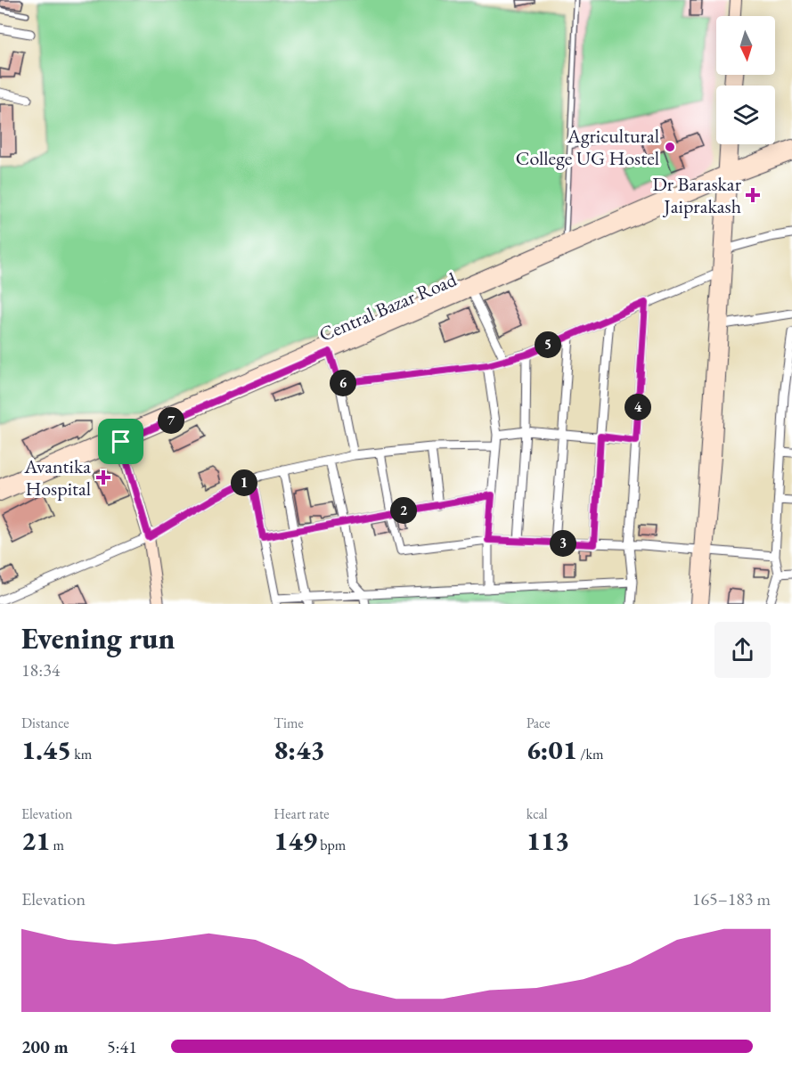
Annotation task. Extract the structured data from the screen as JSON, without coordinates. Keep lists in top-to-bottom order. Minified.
{"streets":{"main road":["Central Bazar Road"]},"places":{"other":["Agricultural College UG Hostel"],"health":["Dr Baraskar Jaiprakash","Avantika Hospital"]},"north":"bottom","page":{"pins":["5","6","4","7","1","2","3"],"heading":["Evening run","18:34"],"stats":[["Distance","1.45 km"],["Time","8:43"],["Pace","6:01 /km"],["Elevation","21 m"],["Heart rate","149 bpm"],["kcal","113"]],"chart":["Elevation","165–183 m"],"list":[{"name":"200 m","note":"5:41"}]}}
